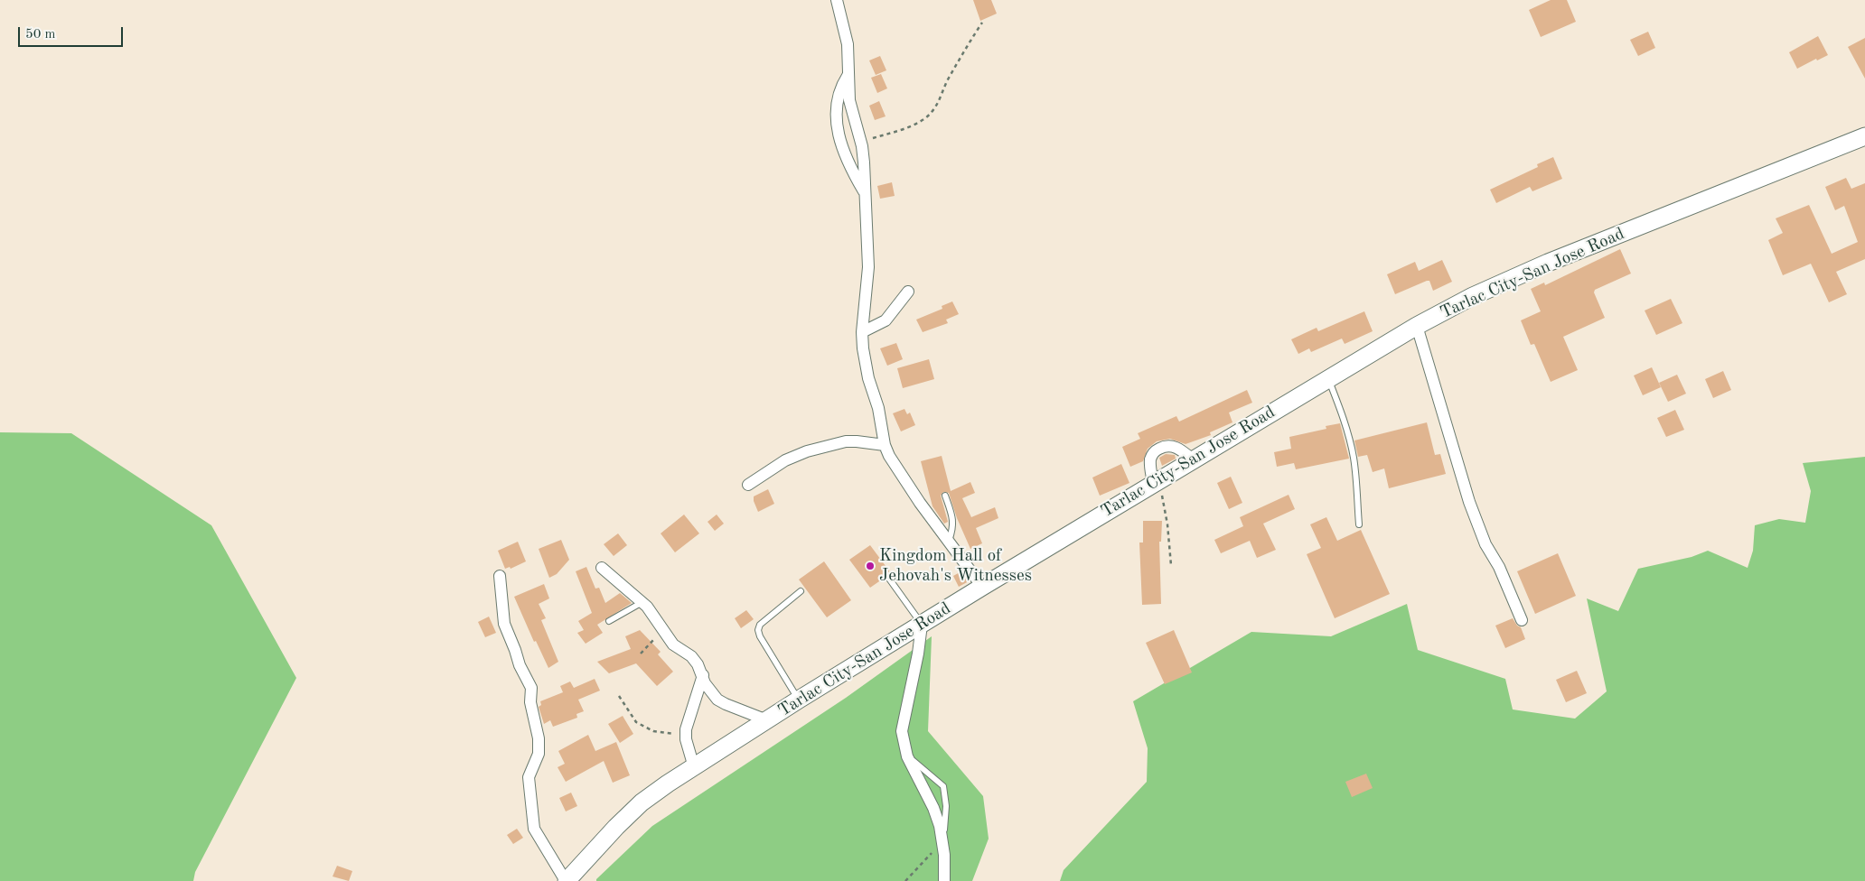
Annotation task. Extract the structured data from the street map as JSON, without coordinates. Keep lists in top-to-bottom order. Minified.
{"streets":{"main road":["Tarlac City-San Jose Road"]},"places":["Kingdom Hall of Jehovah's Witnesses"],"scale_bar":"50 m"}
